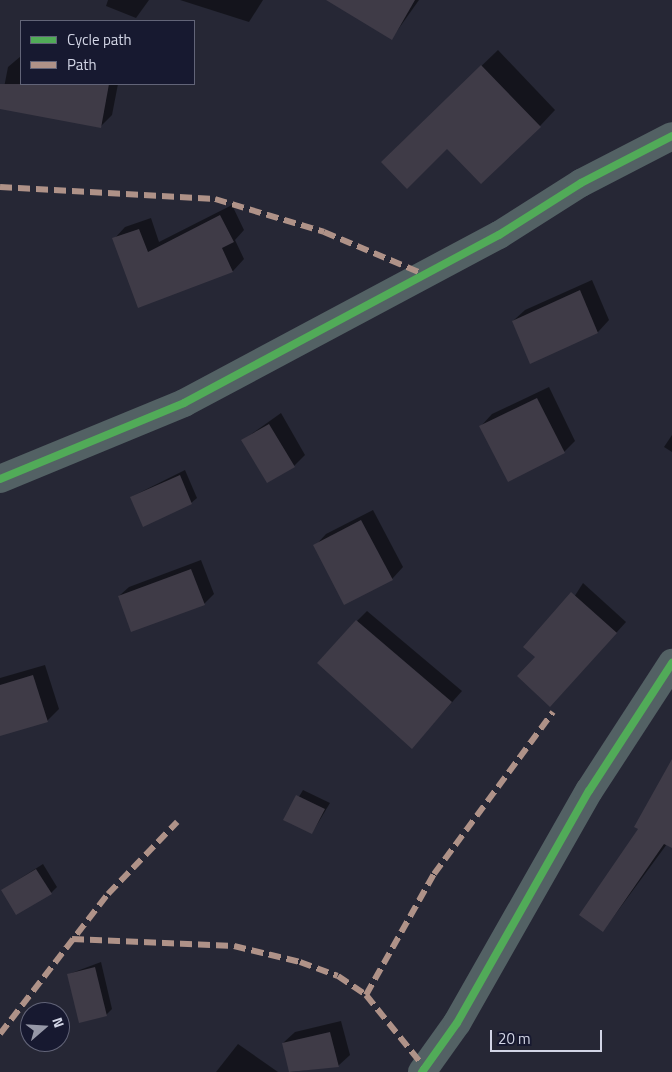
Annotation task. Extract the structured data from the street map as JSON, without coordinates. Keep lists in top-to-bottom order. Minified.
{"legend":["Cycle path","Path"],"scale_bar":"20 m","north":"right"}
